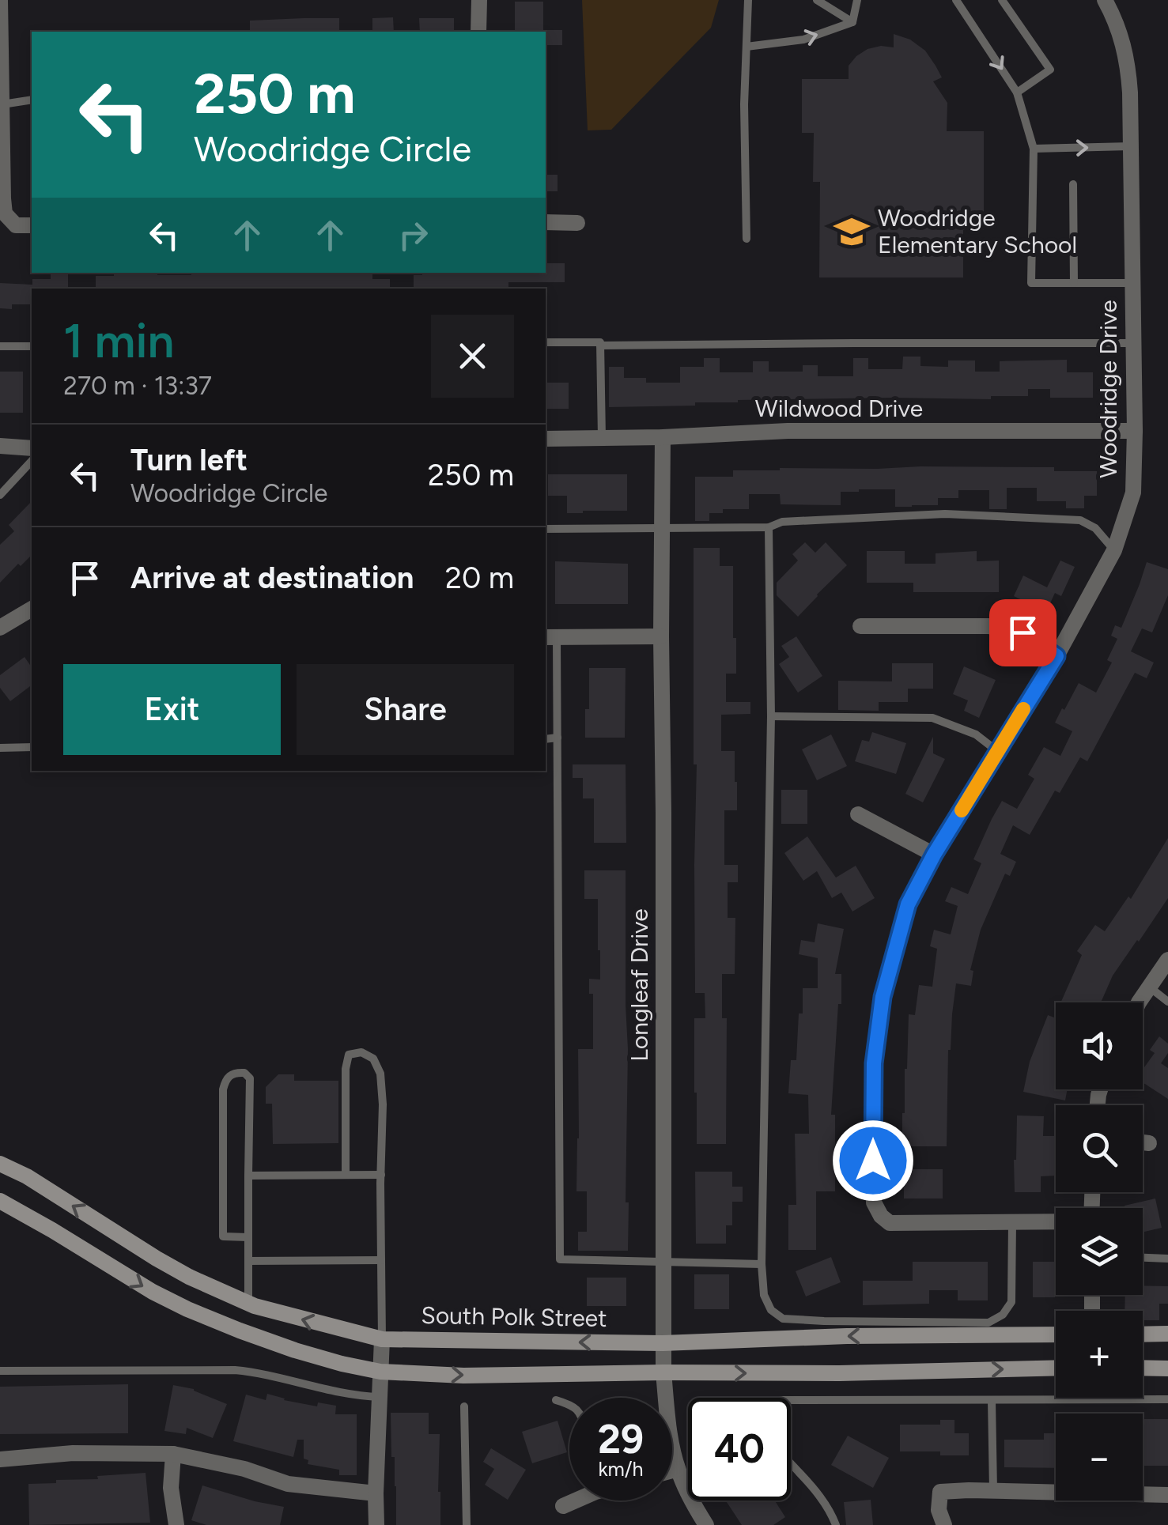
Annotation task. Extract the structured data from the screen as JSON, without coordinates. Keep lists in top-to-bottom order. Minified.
{"streets":{"main road":["South Polk Street"],"street":["Woodridge Drive","Wildwood Drive","Longleaf Drive"]},"crossings":[["Woodridge Drive","Wildwood Drive"],["Wildwood Drive","Longleaf Drive"],["Longleaf Drive","South Polk Street"]],"places":{"school or university":["Woodridge Elementary School"]},"page":{"turn":["250 m","Woodridge Circle"],"heading":["1 min","270 m · 13:37"],"list":[{"name":"Turn left","note":"Woodridge Circle","value":"250 m"},{"name":"Arrive at destination","value":"20 m"}],"buttons":["Exit","Share"],"map_buttons":["+","−"],"speed":"29 km/h","limit":"40"}}
